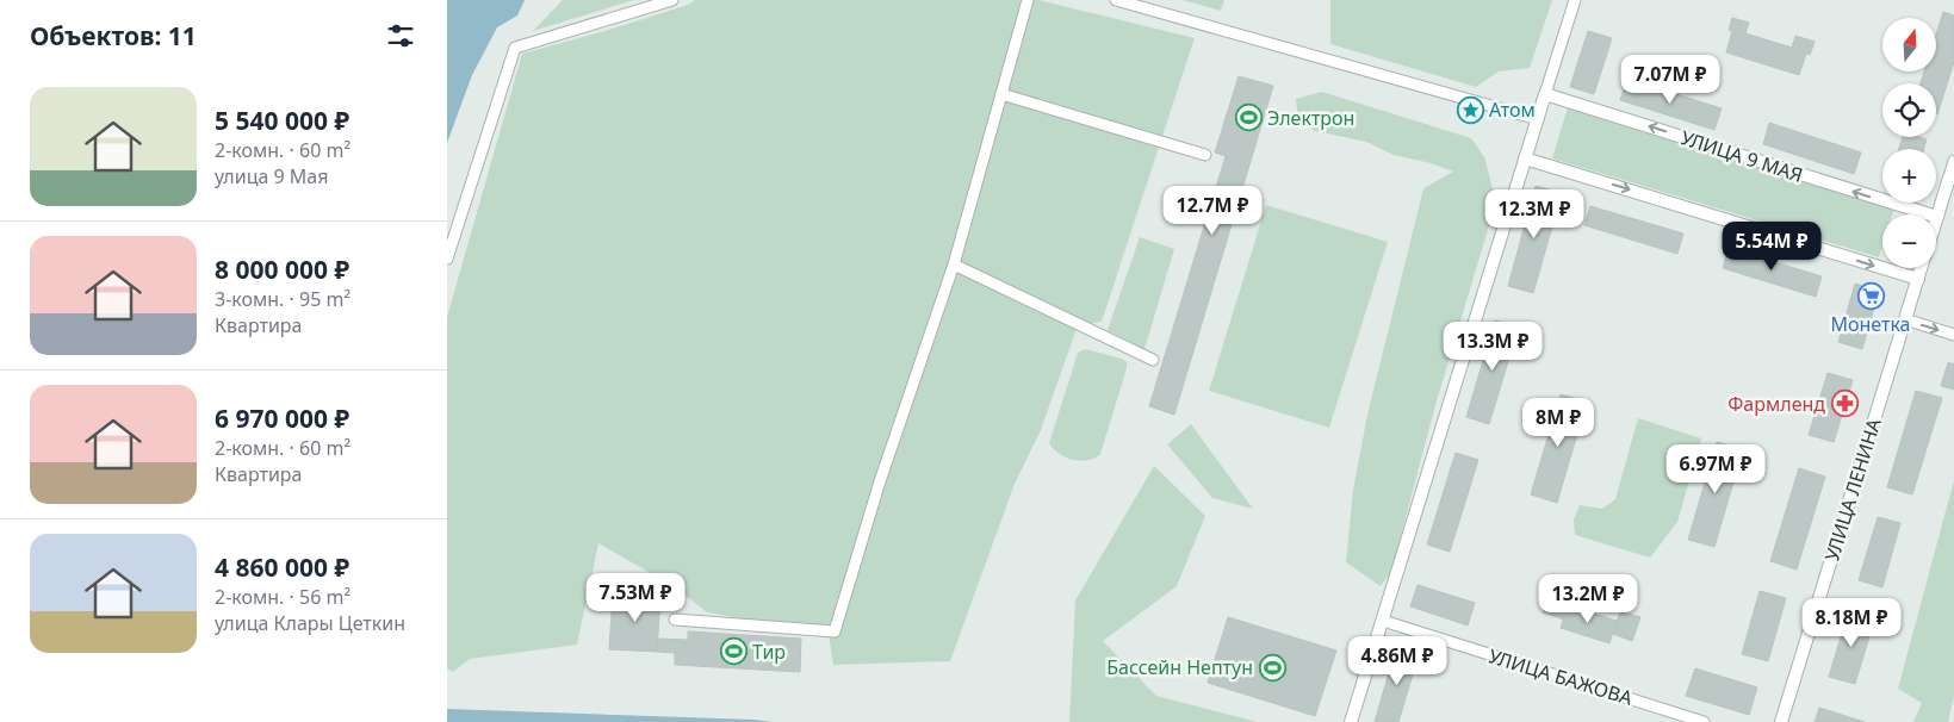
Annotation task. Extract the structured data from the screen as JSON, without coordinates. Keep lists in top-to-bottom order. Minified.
{"streets":{"street":["УЛИЦА 9 МАЯ","УЛИЦА ЛЕНИНА","УЛИЦА БАЖОВА"]},"crossings":[["УЛИЦА 9 МАЯ","УЛИЦА ЛЕНИНА"]],"places":{"place":["Атом"],"sports":["Электрон","Тир","Бассейн Нептун"],"supermarket":["Монетка"],"pharmacy":["Фармленд"]},"north":"top","page":{"heading":"Объектов: 11","map_buttons":["+","−"],"price":["7.07M ₽","12.7M ₽","12.3M ₽","5.54M ₽","13.3M ₽","8M ₽","6.97M ₽","7.53M ₽","13.2M ₽","8.18M ₽","4.86M ₽"],"list":[{"name":"5 540 000 ₽","note":"2-комн. · 60 m² · улица 9 Мая"},{"name":"8 000 000 ₽","note":"3-комн. · 95 m² · Квартира"},{"name":"6 970 000 ₽","note":"2-комн. · 60 m² · Квартира"},{"name":"4 860 000 ₽","note":"2-комн. · 56 m² · улица Клары Цеткин"}]}}
